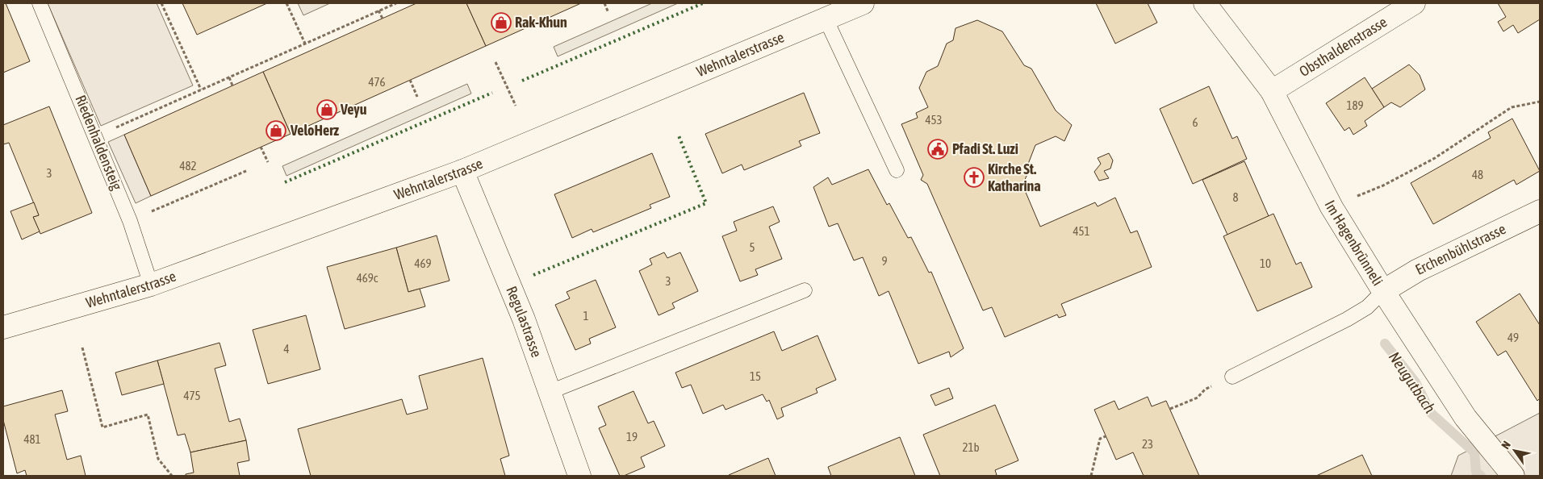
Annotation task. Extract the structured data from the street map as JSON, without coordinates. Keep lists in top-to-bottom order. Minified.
{"streets":{"street":["Obsthaldenstrasse","Wehntalerstrasse","Im Hagenbrünneli","Erchenbühlstrasse","Regulastrasse"],"lane":["Riedenhaldensteig"]},"crossings":[["Obsthaldenstrasse","Im Hagenbrünneli"],["Wehntalerstrasse","Riedenhaldensteig"],["Wehntalerstrasse","Regulastrasse"],["Im Hagenbrünneli","Erchenbühlstrasse"]],"water":["Neugutbach"],"places":{"shop":["Rak-Khun","Veyu","VeloHerz"],"public building":["Pfadi St. Luzi"],"church":["Kirche St. Katharina"]},"house_numbers":["476","189","453","6","482","3","48","8","451","5","9","469","10","469c","3","1","49","4","15","475","19","481","23","21b"],"north":"top left"}
